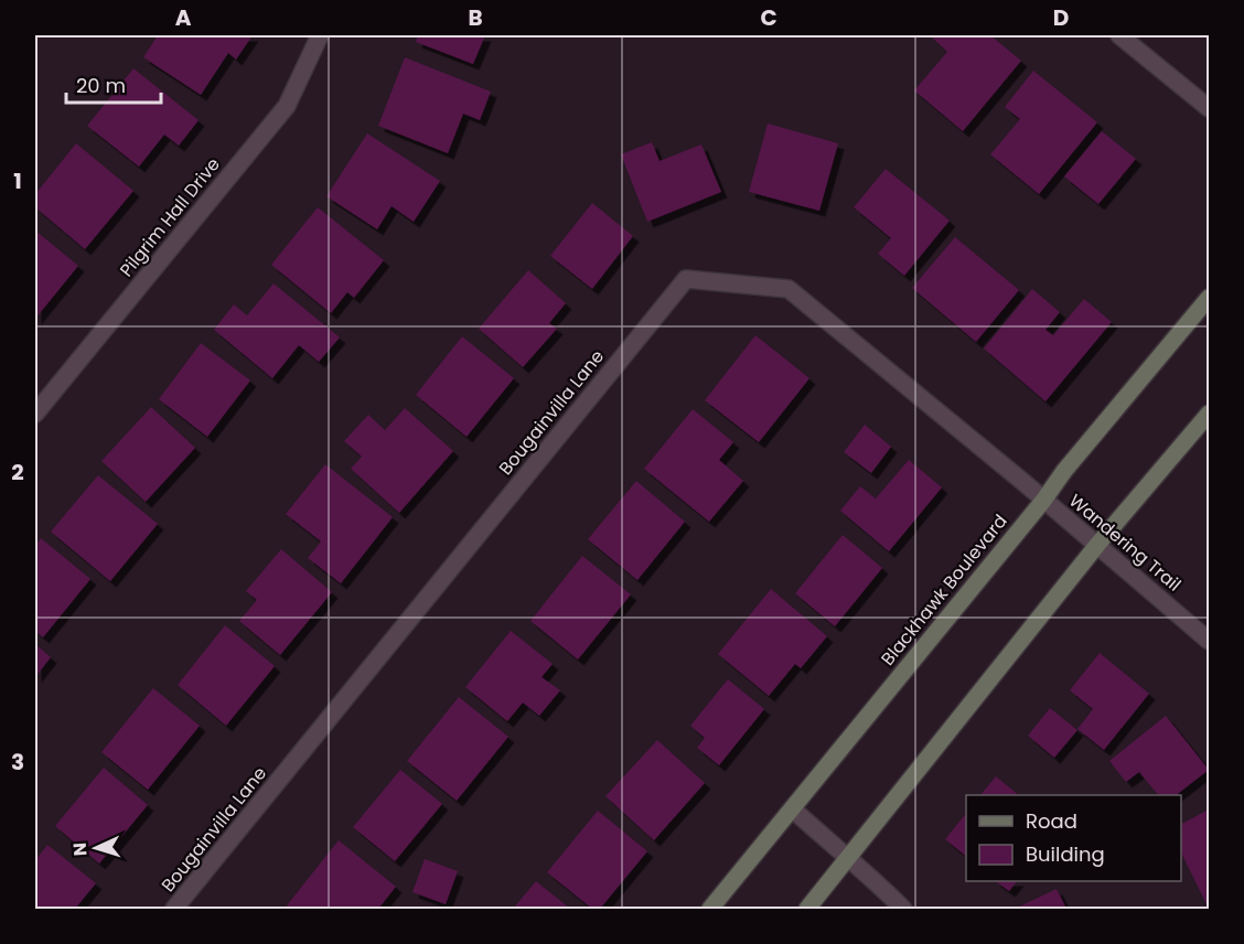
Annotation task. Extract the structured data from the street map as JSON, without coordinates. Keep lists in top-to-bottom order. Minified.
{"streets":{"main road":["Blackhawk Boulevard"],"street":["Pilgrim Hall Drive","Bougainvilla Lane","Wandering Trail"]},"crossings":[["Bougainvilla Lane","Wandering Trail"],["Bougainvilla Lane","Blackhawk Boulevard"],["Wandering Trail","Blackhawk Boulevard"]],"legend":["Road","Building"],"scale_bar":"20 m","north":"left","grid":{"columns":["A","B","C","D"],"rows":["1","2","3"]}}
